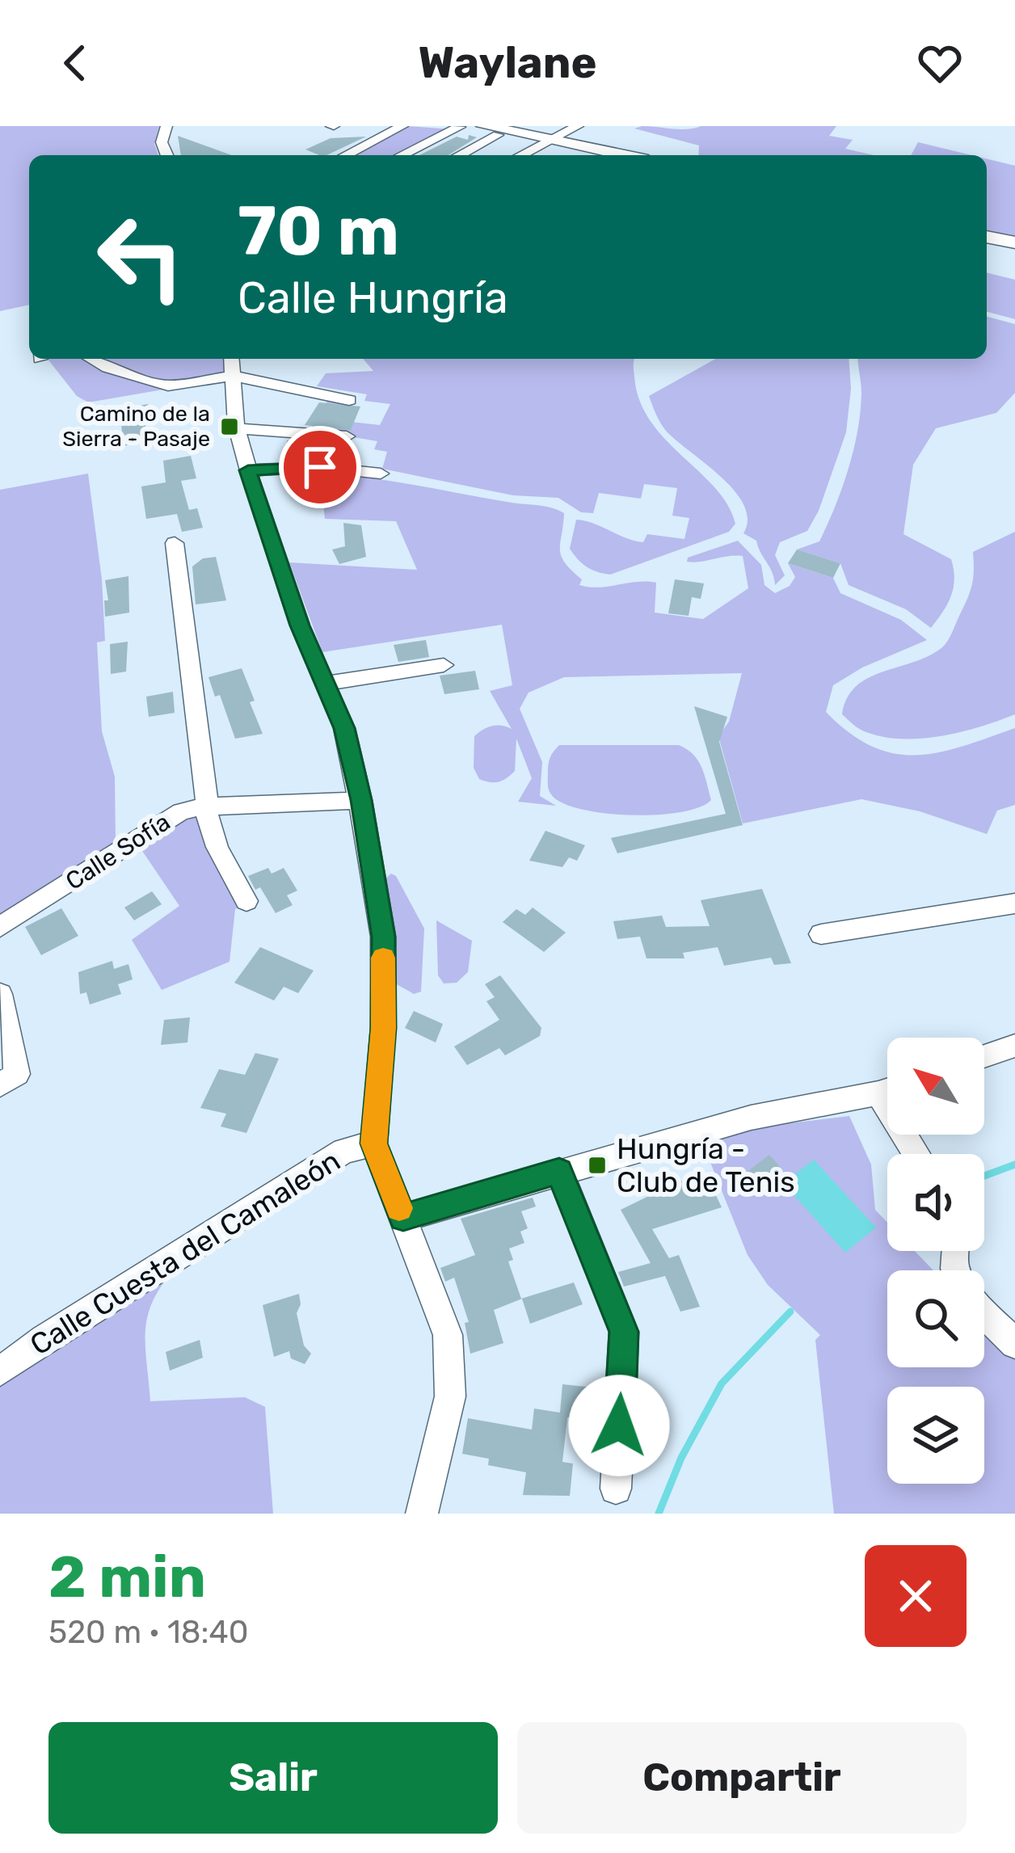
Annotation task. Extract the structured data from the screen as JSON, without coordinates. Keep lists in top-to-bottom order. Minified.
{"streets":{"street":["Calle Sofía","Calle Cuesta del Camaleón"]},"places":{"transit":["Camino de la Sierra - Pasaje","Hungría - Club de Tenis"]},"north":"top left","page":{"header":"Waylane","turn":["70 m","Calle Hungría"],"heading":["2 min","520 m · 18:40"],"buttons":["Salir","Compartir"]}}
